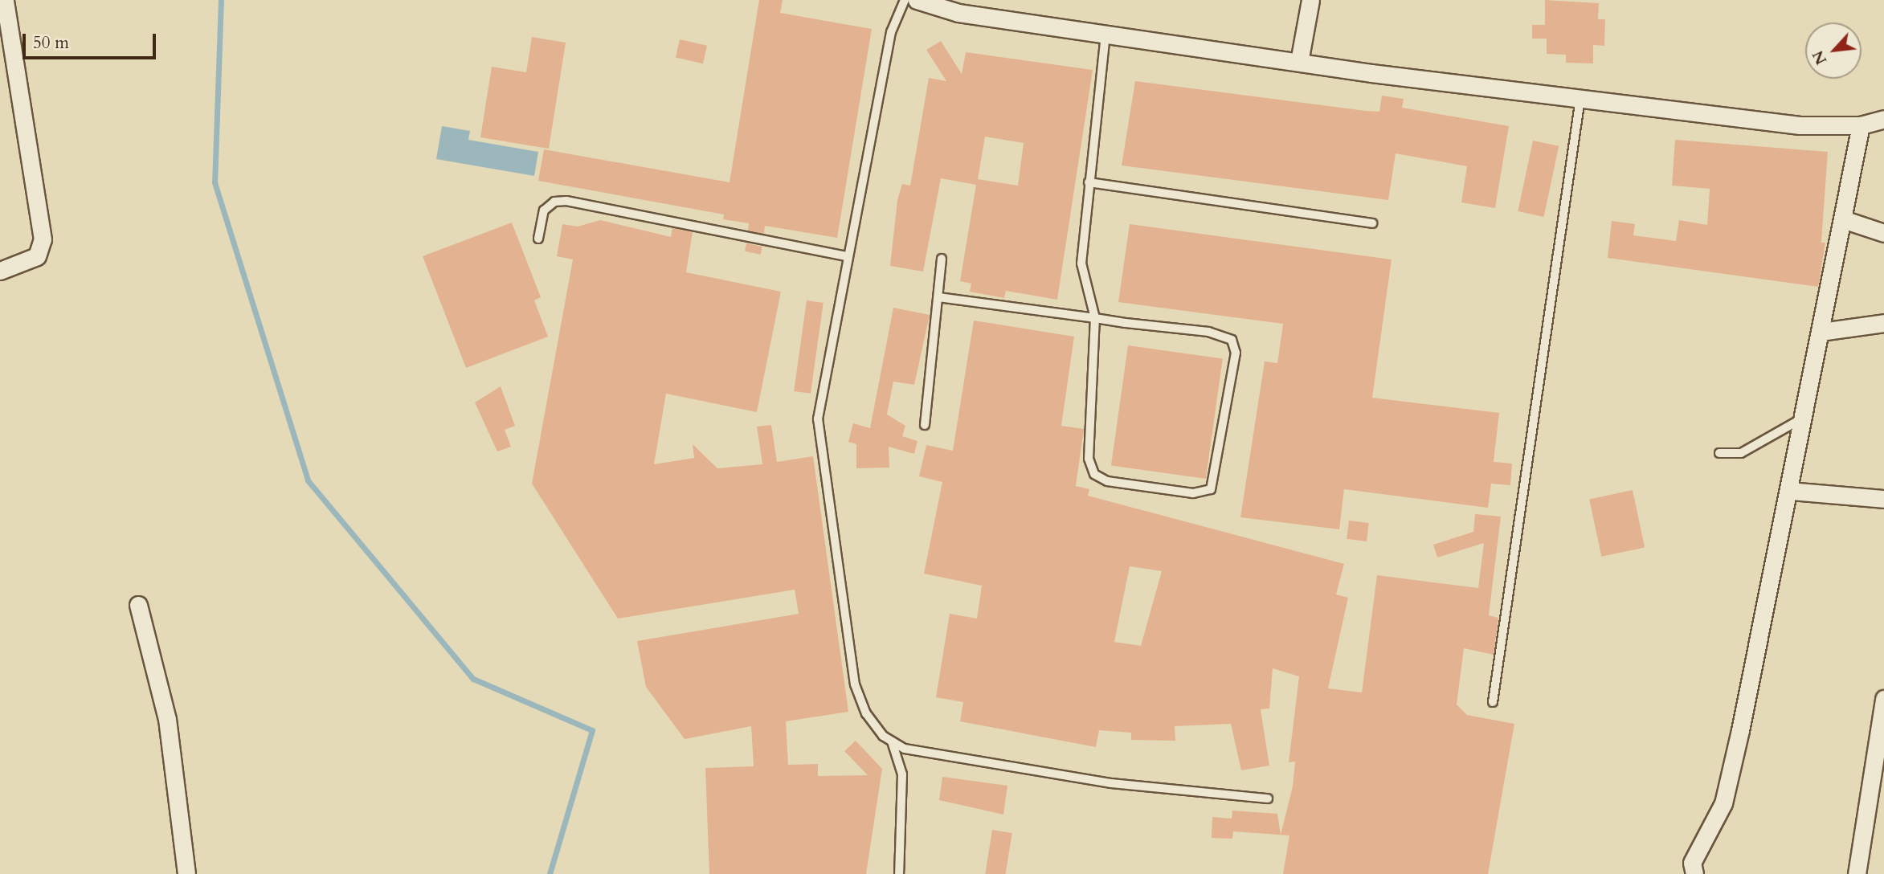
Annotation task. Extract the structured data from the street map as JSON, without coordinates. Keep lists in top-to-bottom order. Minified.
{"scale_bar":"50 m","north":"bottom left"}
